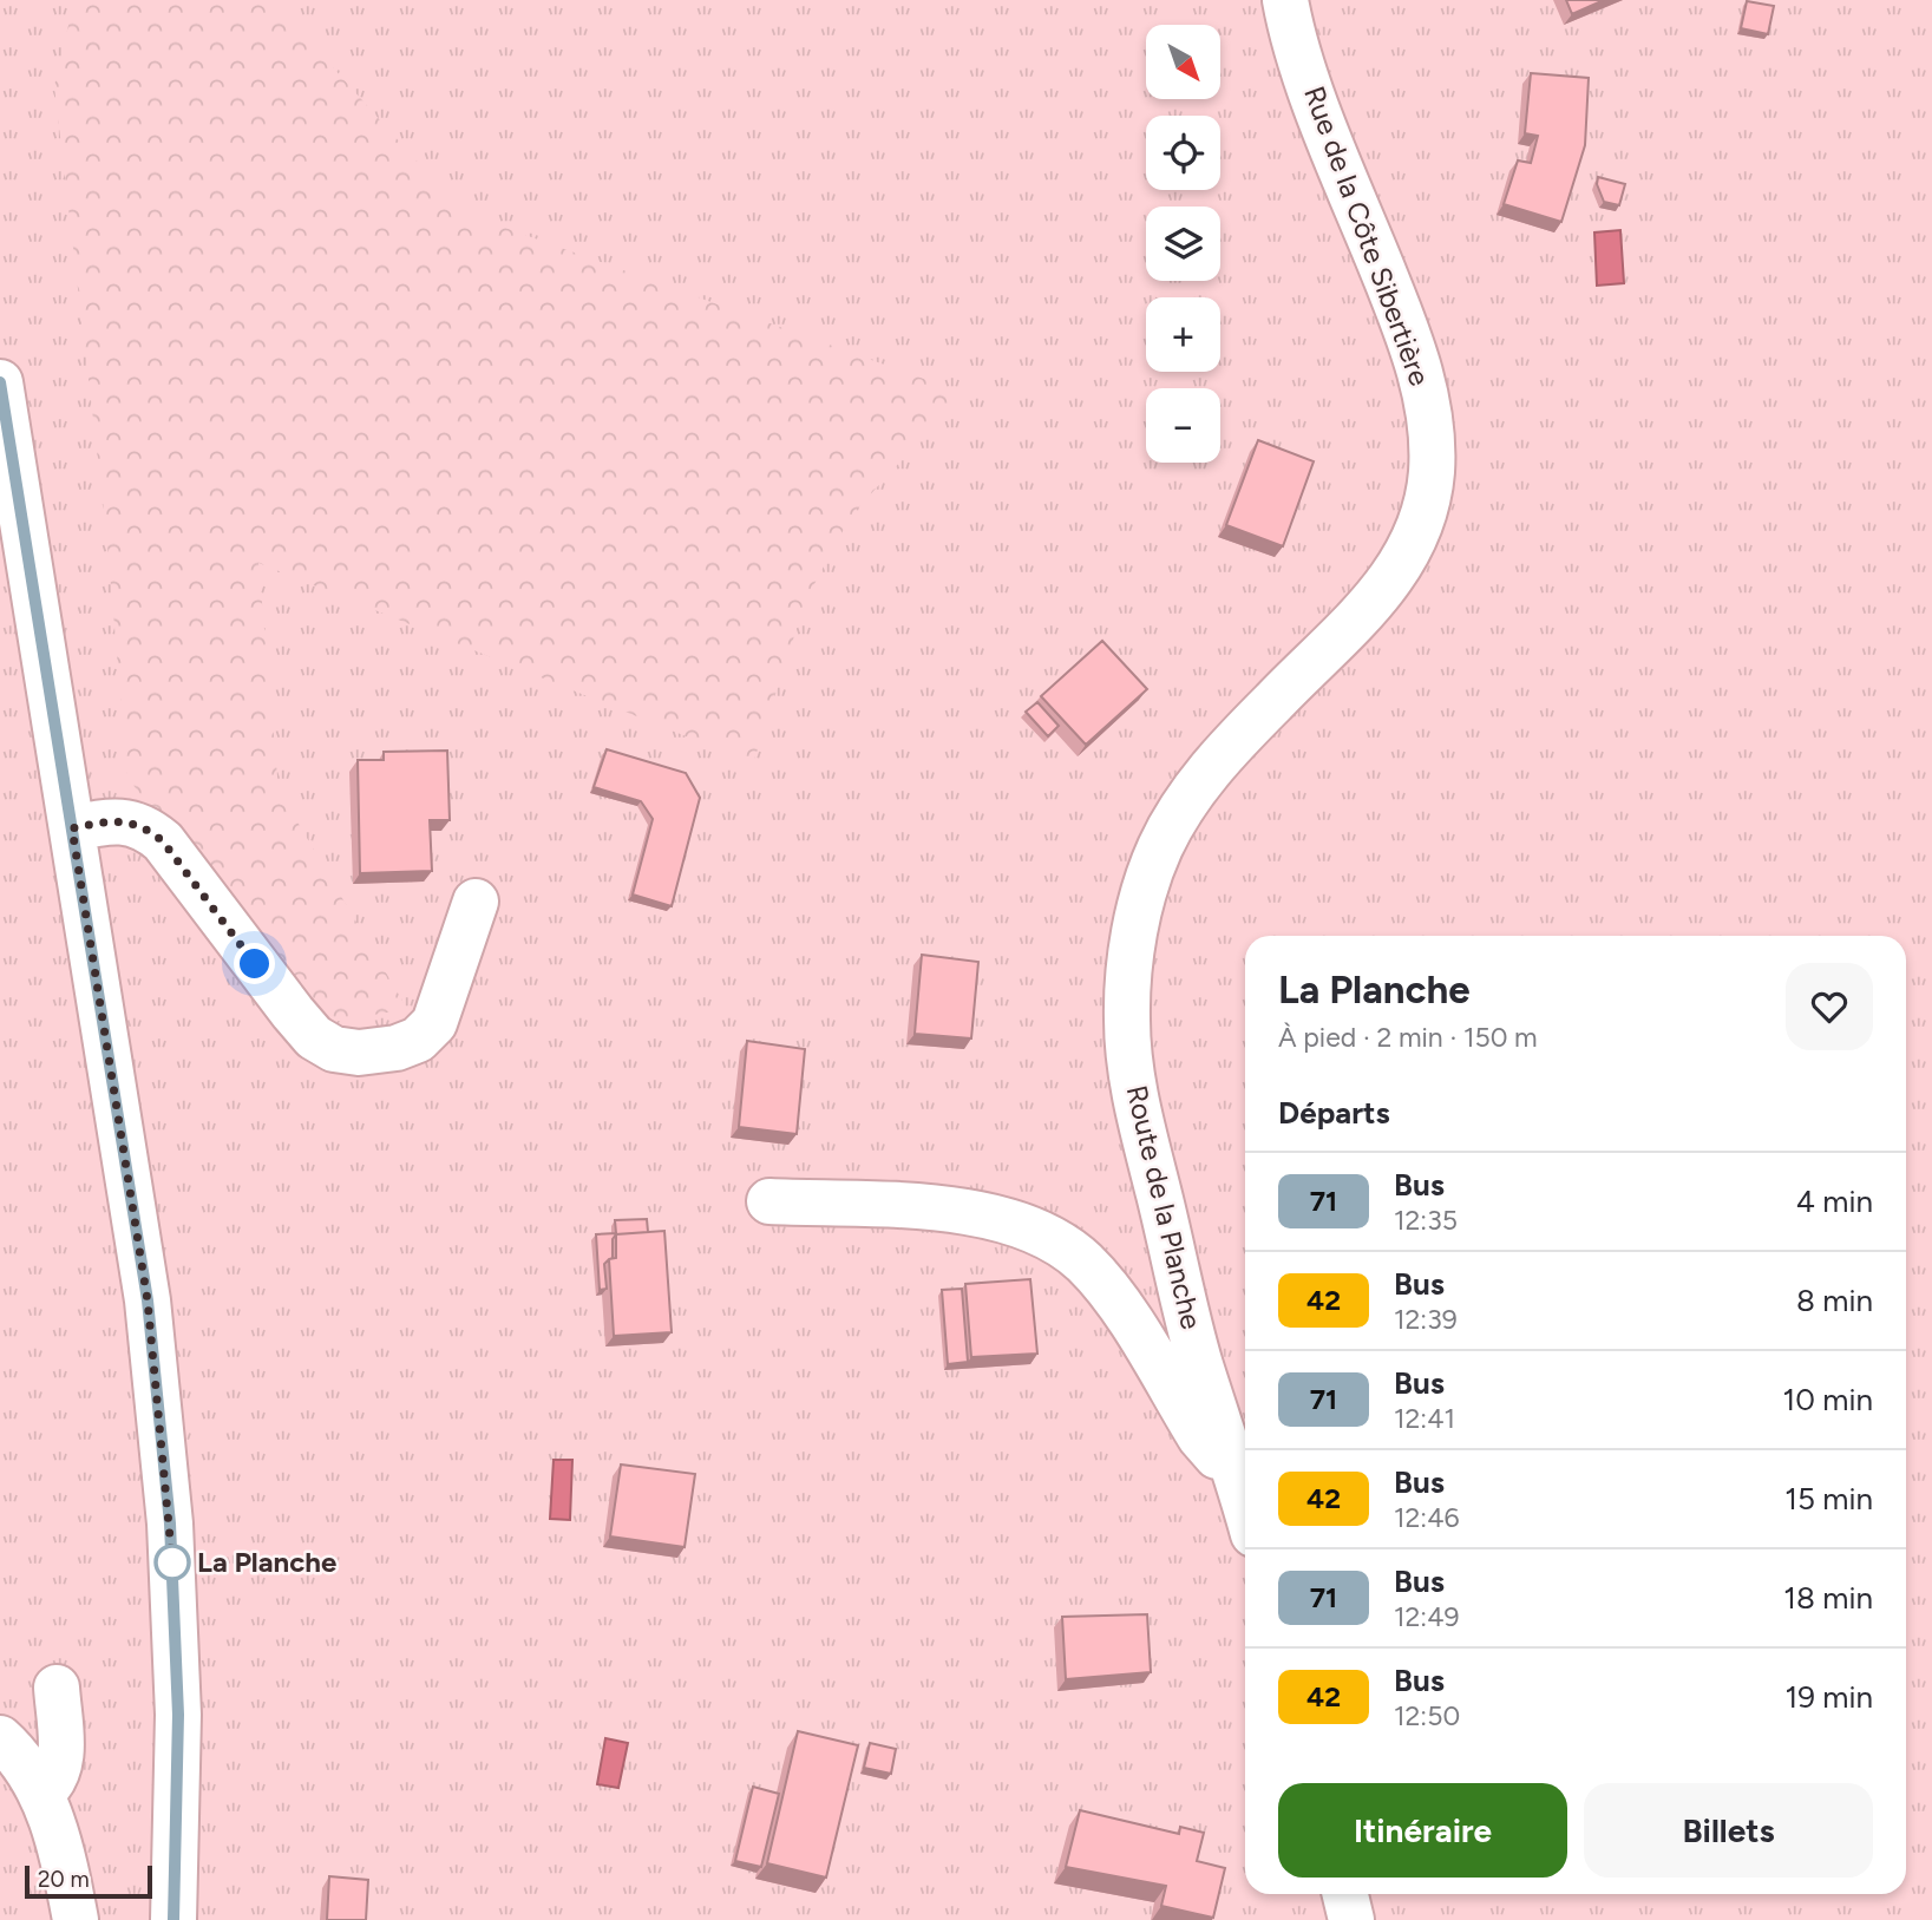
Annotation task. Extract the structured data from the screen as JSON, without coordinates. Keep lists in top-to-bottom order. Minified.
{"streets":{"street":["Rue de la Côte Sibertière","Route de la Planche"]},"crossings":[["Rue de la Côte Sibertière","Route de la Planche"]],"places":["La Planche"],"lines":["bus line 71"],"scale_bar":"20 m","north":"bottom right","page":{"map_buttons":["+","−"],"heading":[["La Planche","À pied · 2 min · 150 m"],"Départs"],"list":[{"mark":"71","name":"Bus","note":"12:35","value":"4 min"},{"mark":"42","name":"Bus","note":"12:39","value":"8 min"},{"mark":"71","name":"Bus","note":"12:41","value":"10 min"},{"mark":"42","name":"Bus","note":"12:46","value":"15 min"},{"mark":"71","name":"Bus","note":"12:49","value":"18 min"},{"mark":"42","name":"Bus","note":"12:50","value":"19 min"}],"buttons":["Itinéraire","Billets"],"scale":"20 m"}}
